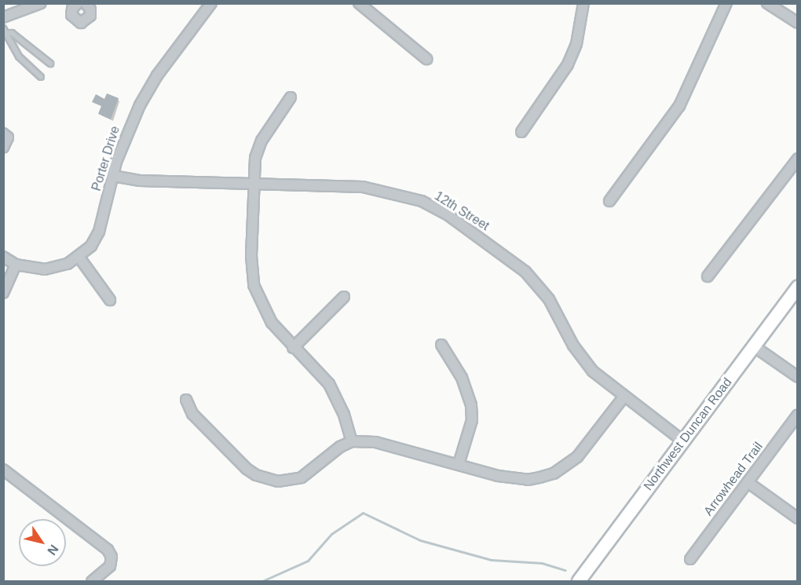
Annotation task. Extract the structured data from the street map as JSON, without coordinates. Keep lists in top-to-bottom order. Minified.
{"streets":{"street":["Porter Drive","12th Street","Northwest Duncan Road","Arrowhead Trail"]},"crossings":[["Porter Drive","12th Street"],["12th Street","Northwest Duncan Road"]],"north":"bottom right"}
